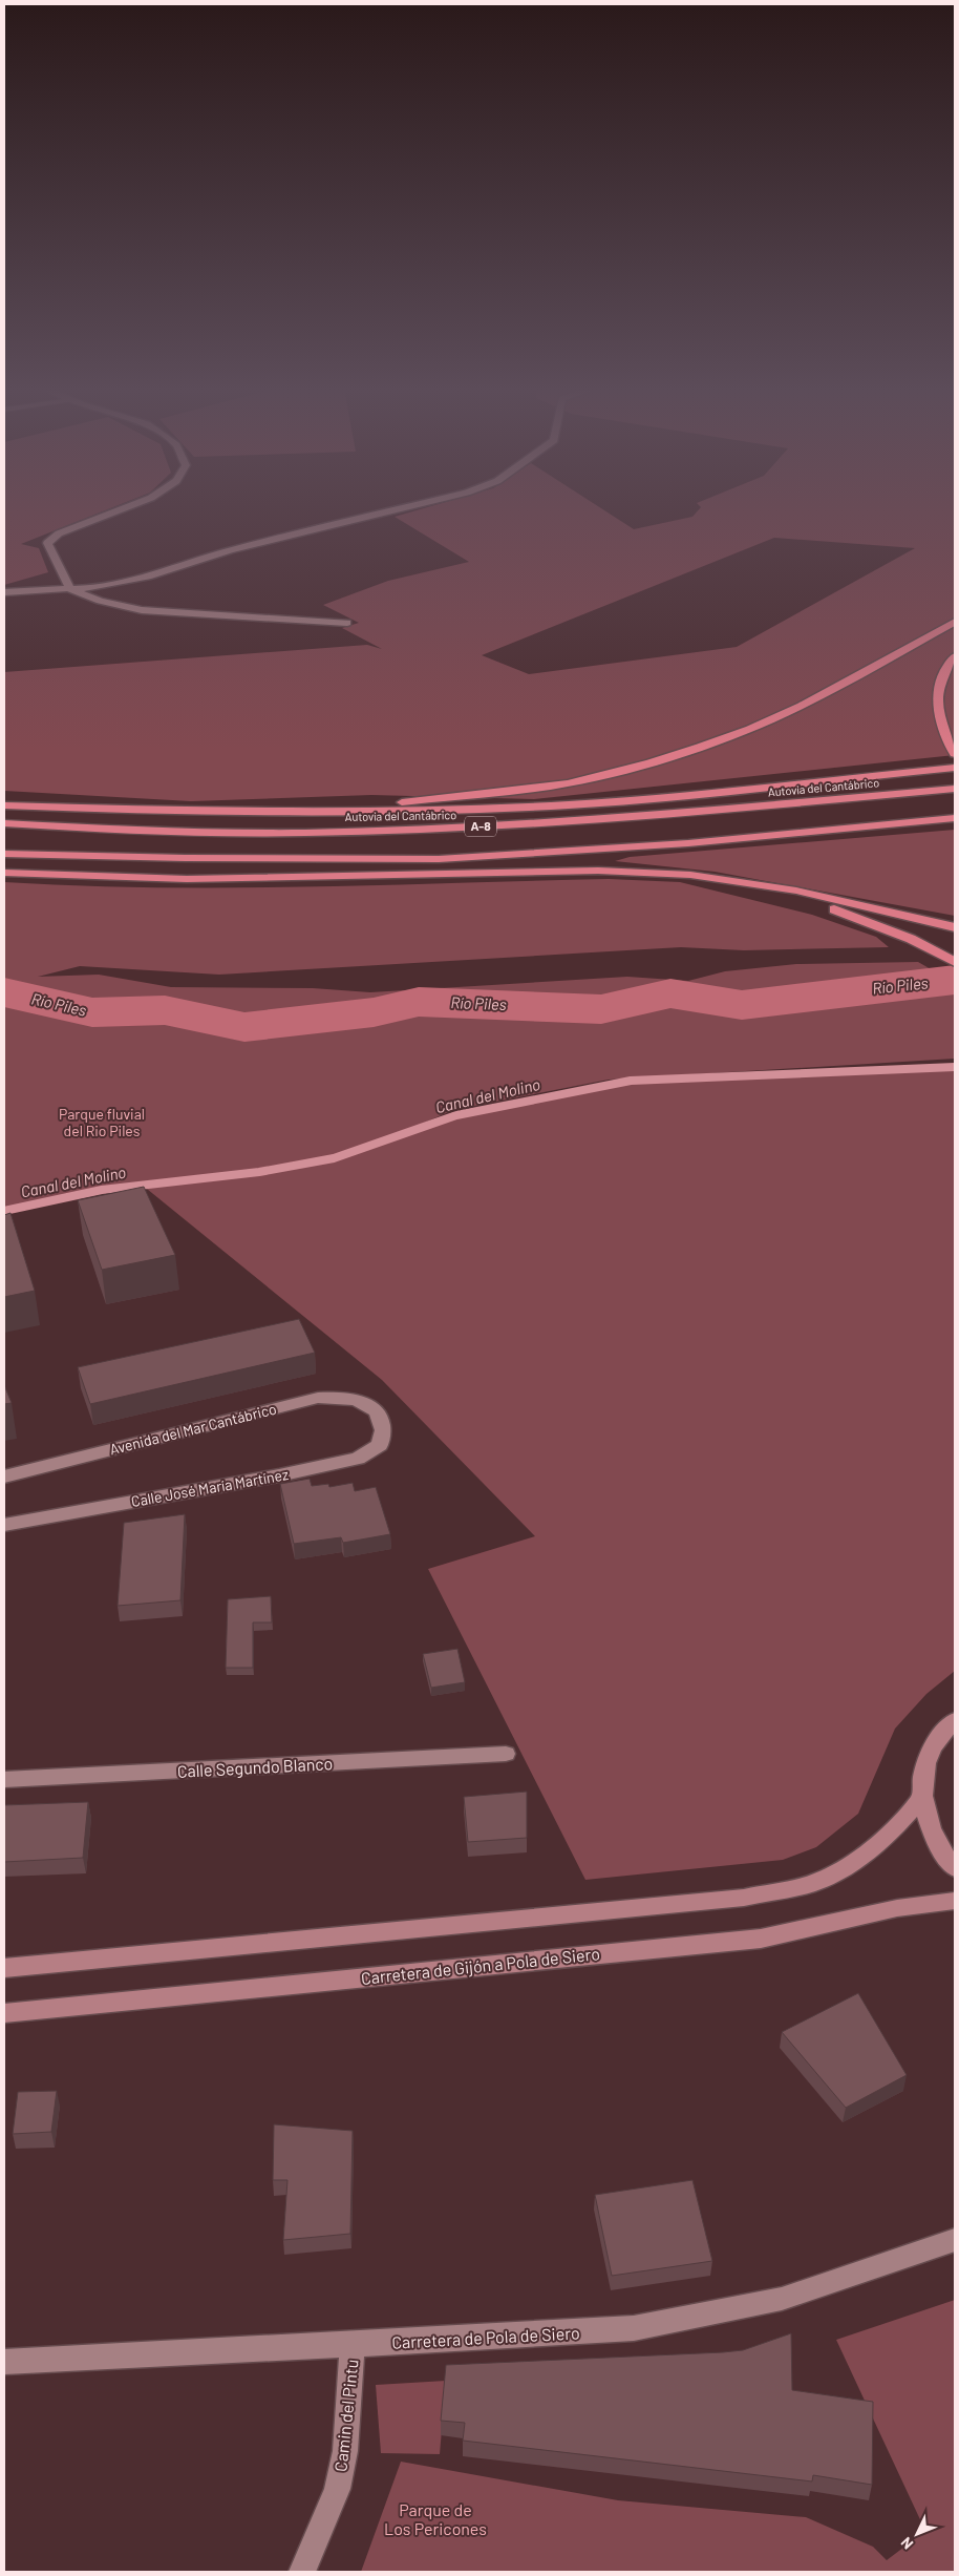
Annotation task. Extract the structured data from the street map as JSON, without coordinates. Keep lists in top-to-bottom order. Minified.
{"streets":{"highway":["Autovía del Cantábrico","A-8"],"main road":["Carretera de Gijón a Pola de Siero"],"street":["Avenida del Mar Cantábrico","Calle José María Martínez","Calle Segundo Blanco","Carretera de Pola de Siero","Camin del Pintu"]},"crossings":[["Avenida del Mar Cantábrico","Calle José María Martínez"],["Carretera de Pola de Siero","Camin del Pintu"]],"water":["Río Piles","Canal del Molino"],"parks":["Parque fluvial del Rio Piles","Parque de Los Pericones"],"north":"bottom left"}
